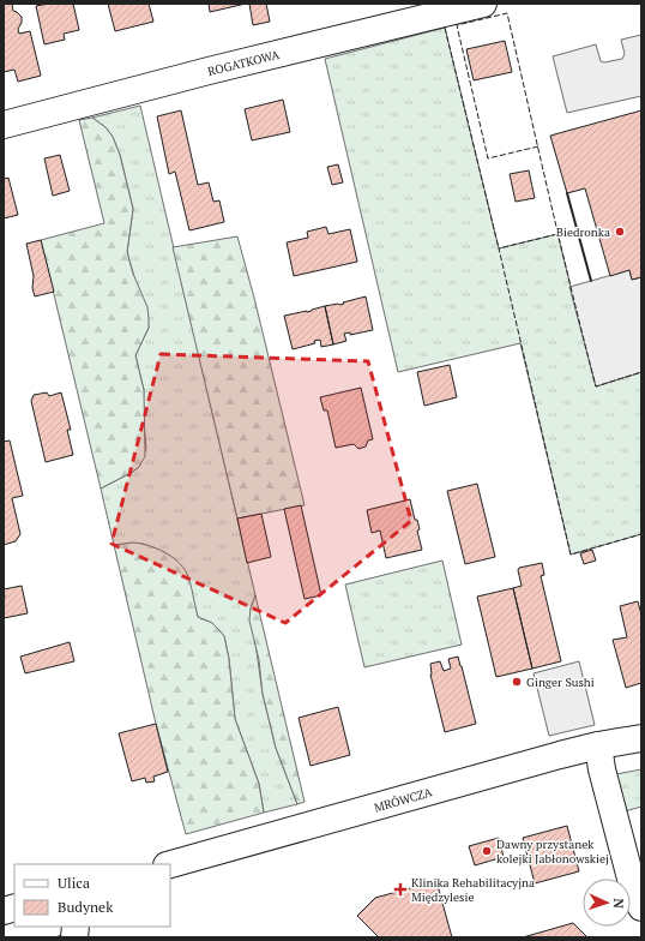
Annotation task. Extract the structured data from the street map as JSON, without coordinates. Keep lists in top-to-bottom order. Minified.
{"streets":{"street":["ROGATKOWA","MRÓWCZA"]},"places":{"other":["Biedronka","Ginger Sushi","Dawny przystanek kolejki Jabłonowskiej"],"health":["Klinika Rehabilitacyjna Międzylesie"]},"legend":["Ulica","Budynek"],"north":"right"}
